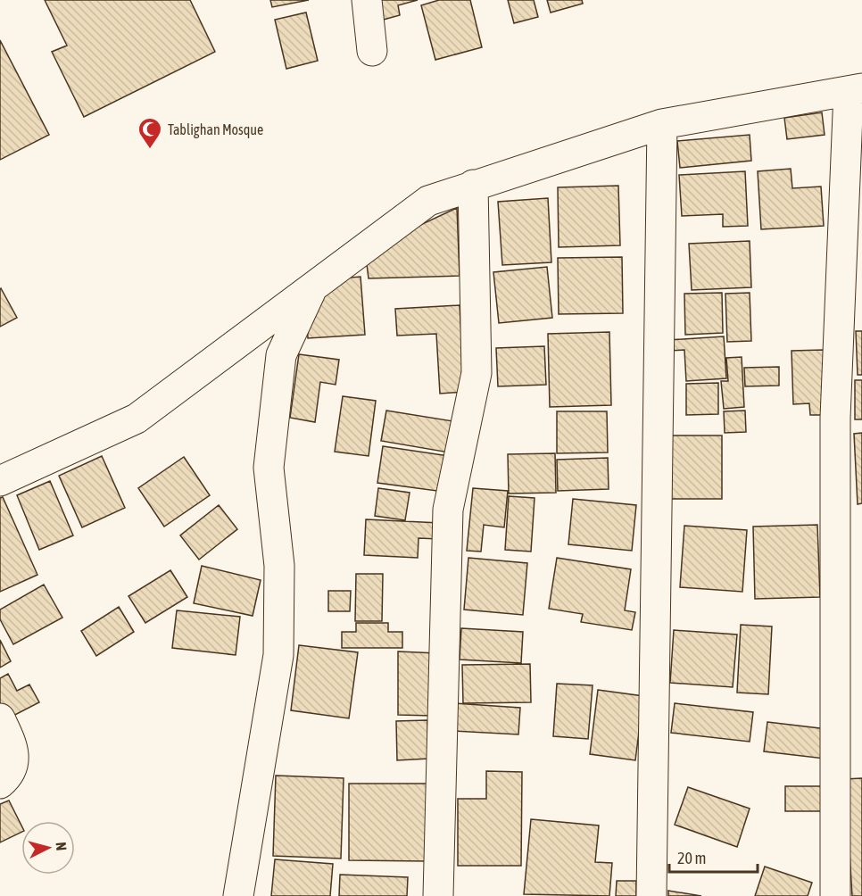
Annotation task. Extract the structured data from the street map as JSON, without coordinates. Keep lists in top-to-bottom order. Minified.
{"places":{"mosque":["Tablighan Mosque"]},"scale_bar":"20 m","north":"right"}
